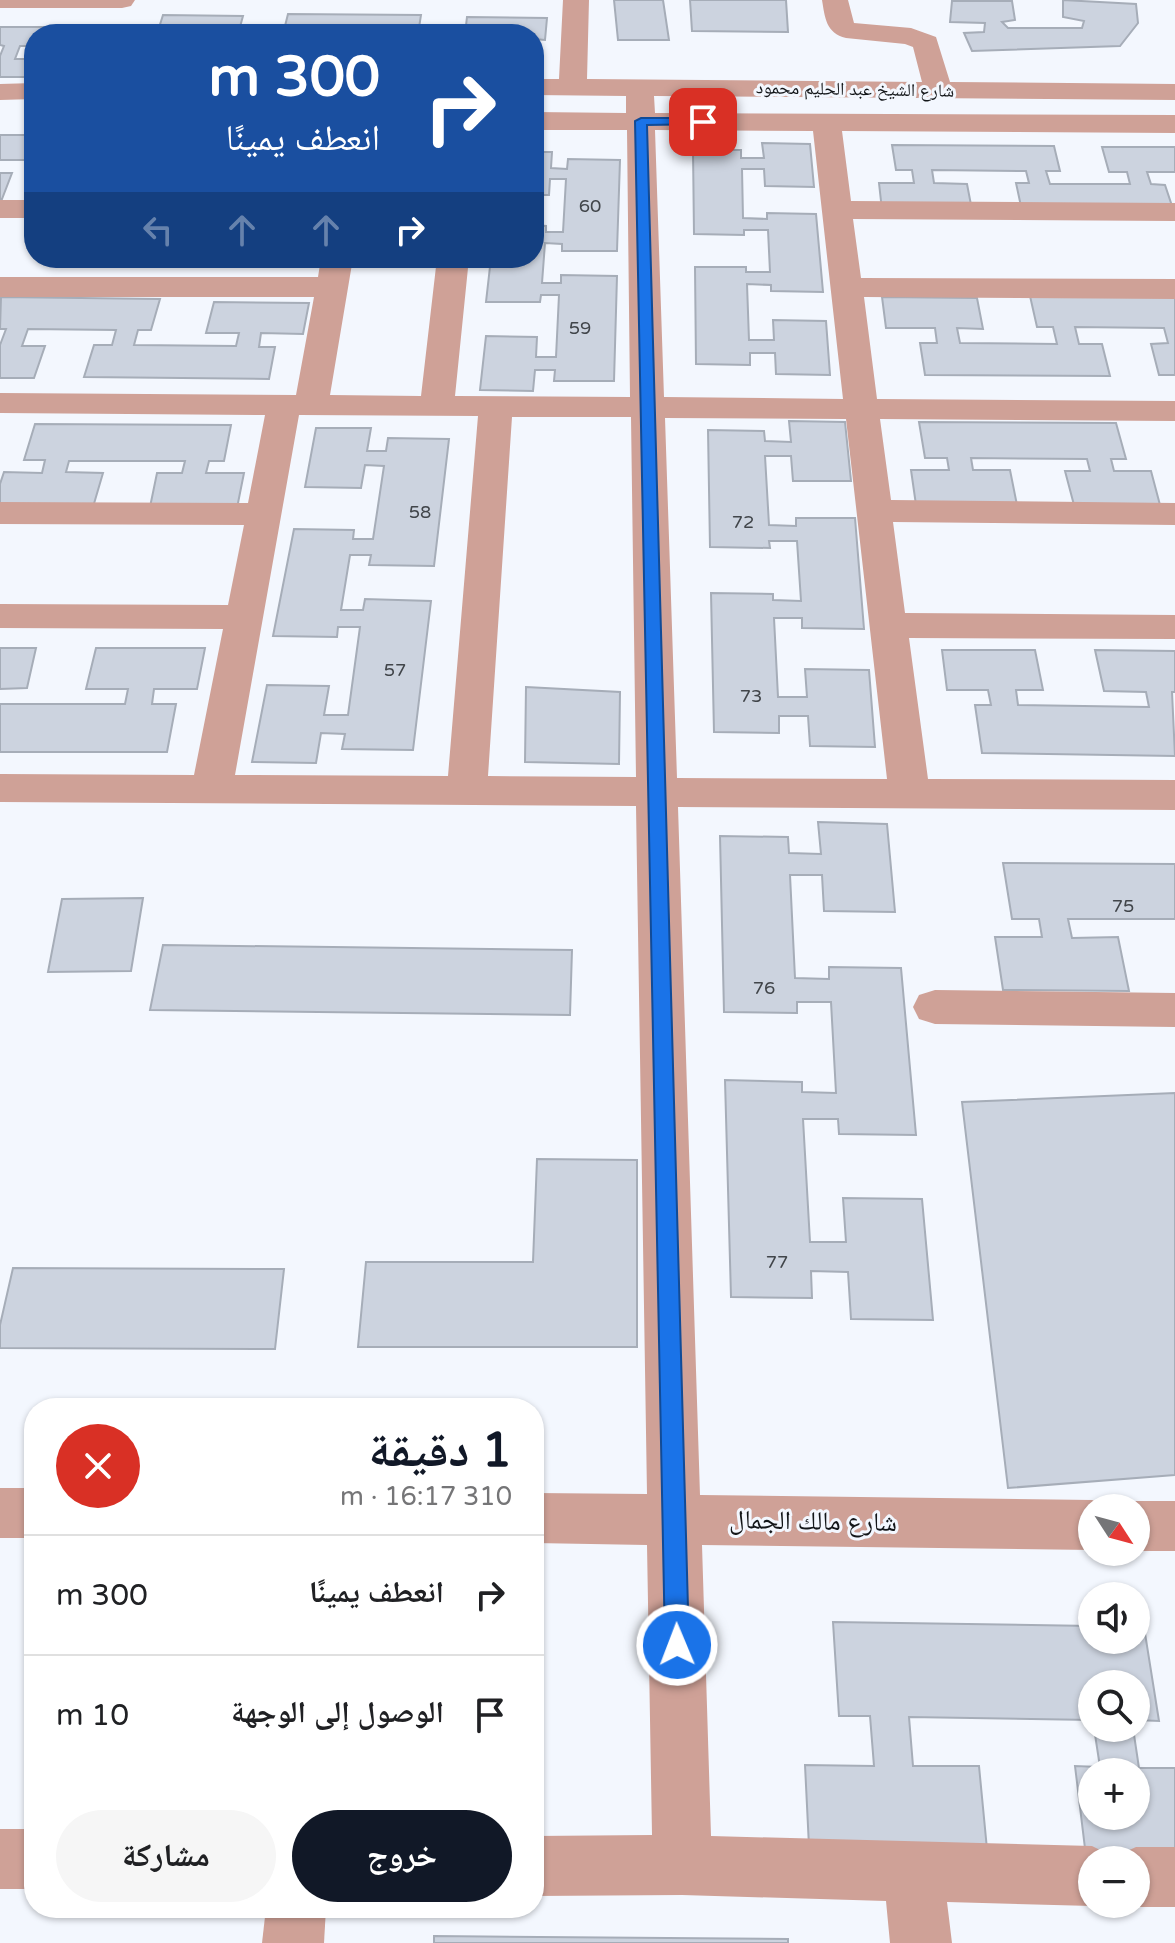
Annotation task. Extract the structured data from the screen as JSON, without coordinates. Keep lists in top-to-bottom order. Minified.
{"streets":{"street":["شارع الشيخ عبد الحليم محمود","شارع مالك الجمال"]},"house_numbers":["60","59","58","72","57","73","75","76","77"],"north":"bottom right","page":{"turn":["300 m","انعطف يمينًا"],"heading":["1 دقيقة","310 m · 16:17"],"map_buttons":["+","−"],"list":[{"name":"انعطف يمينًا","value":"300 m"},{"name":"الوصول إلى الوجهة","value":"10 m"}],"buttons":["خروج","مشاركة"]}}
